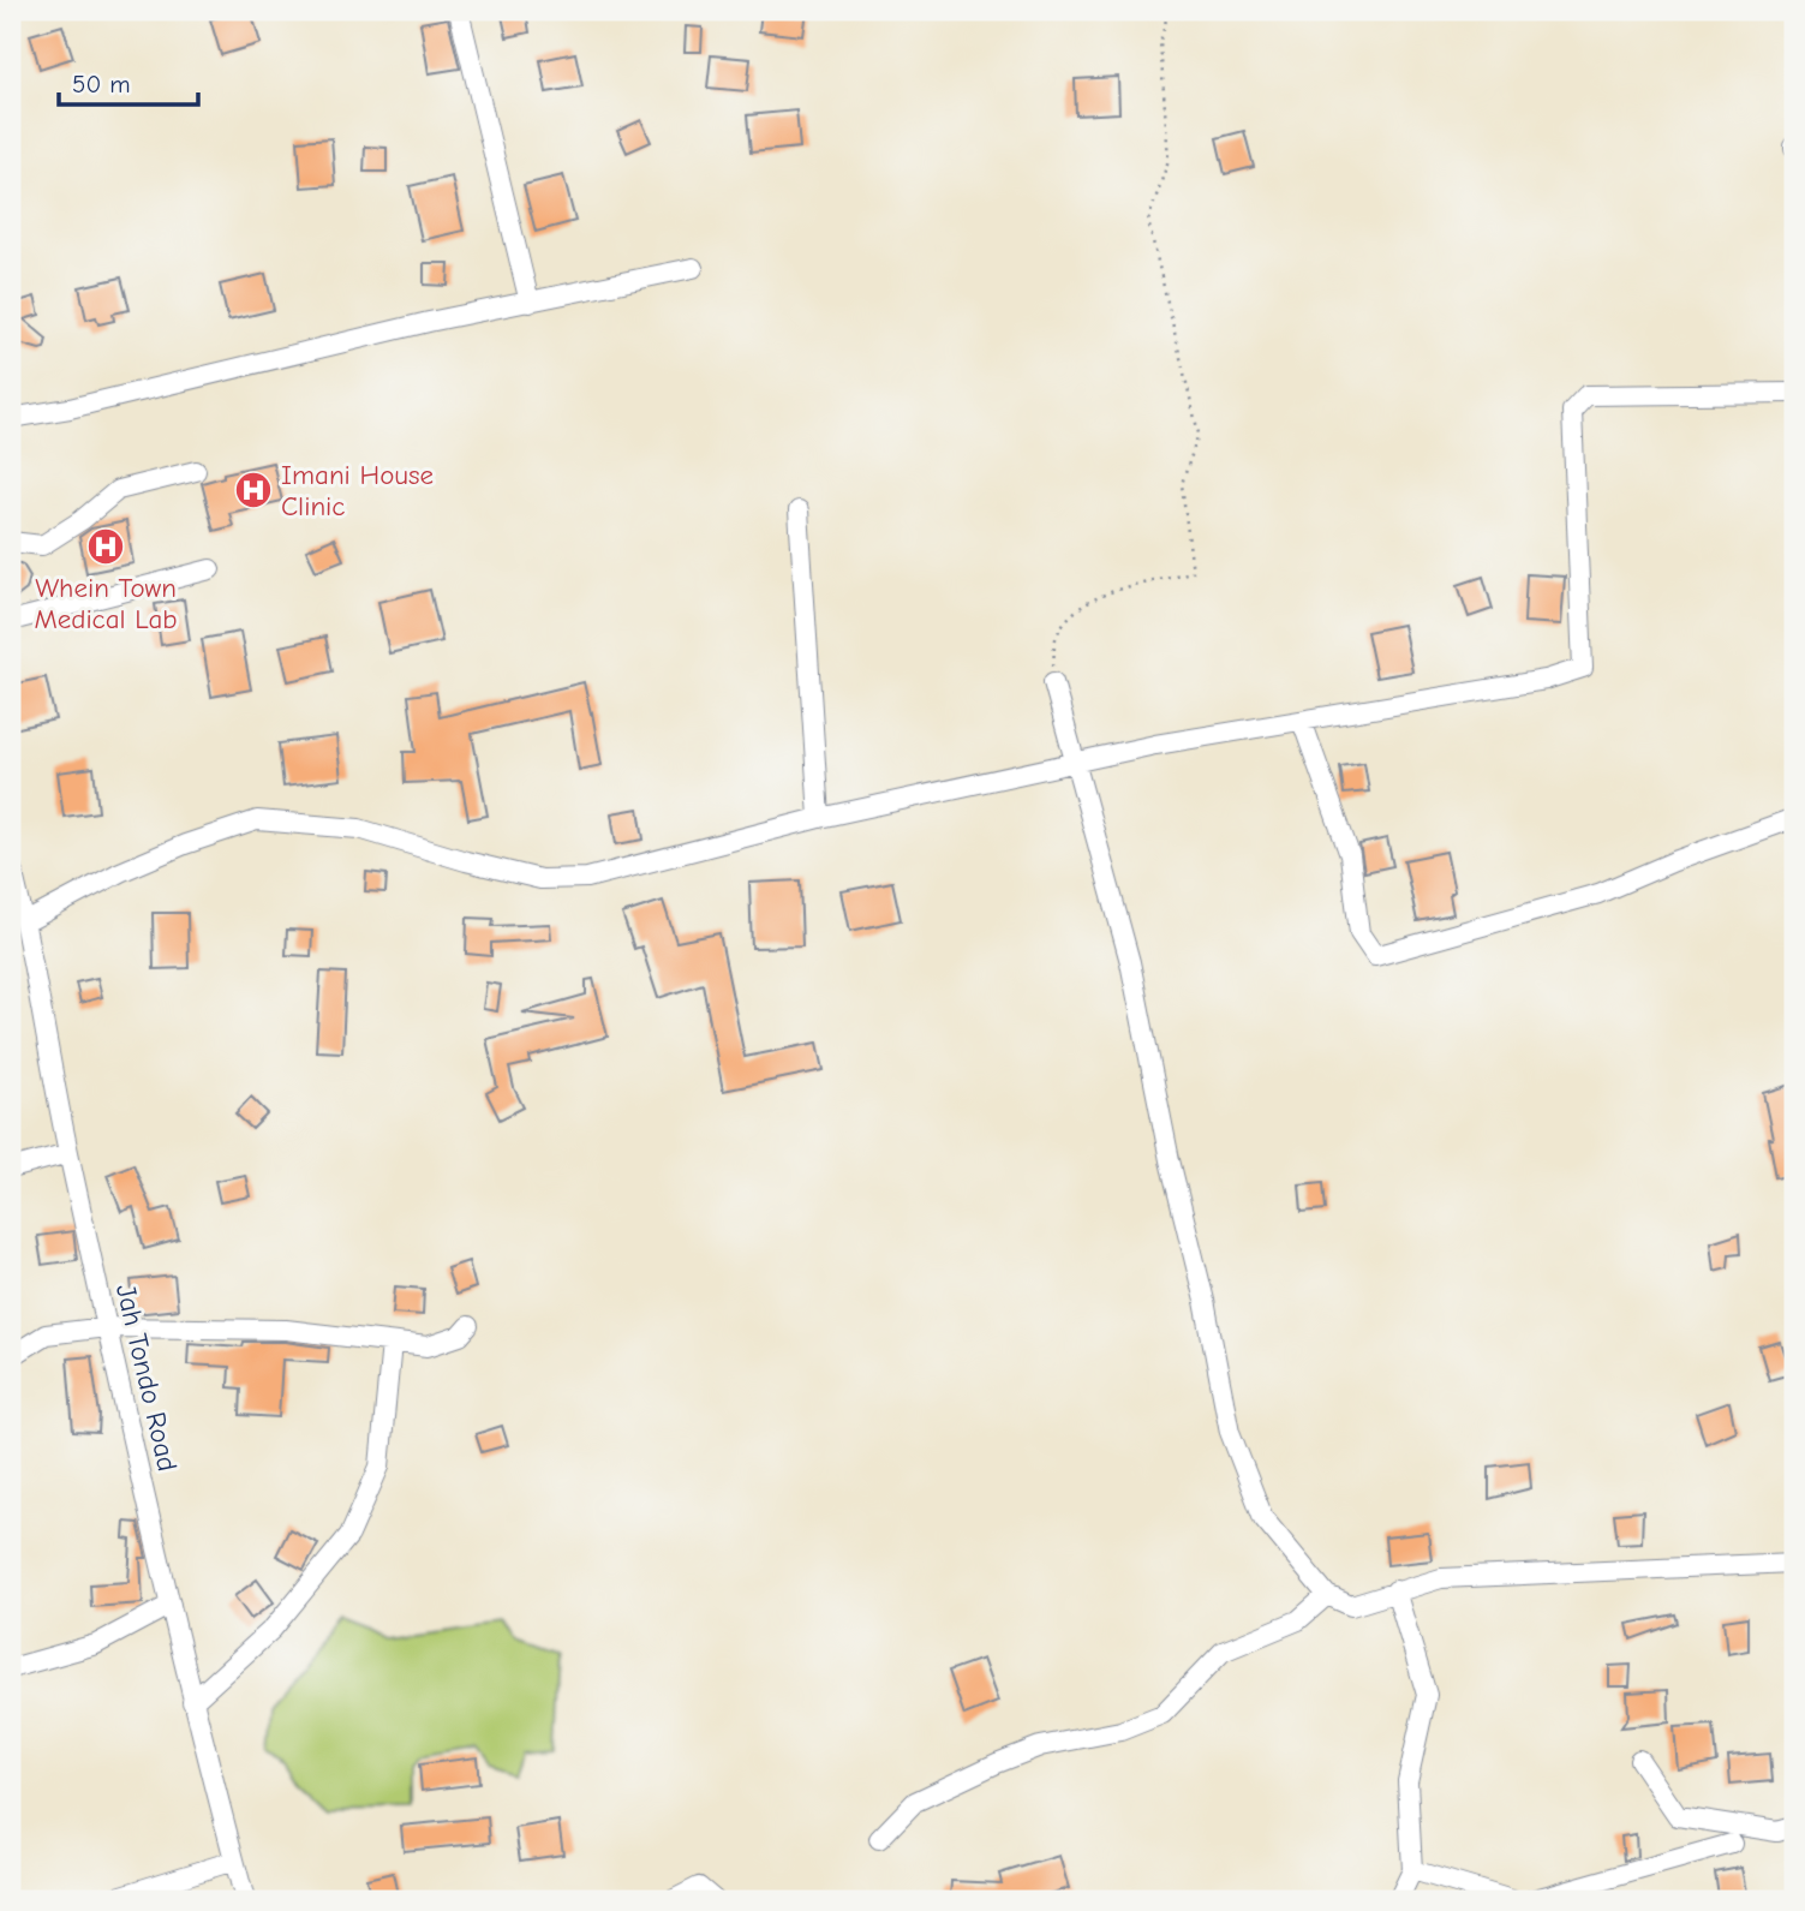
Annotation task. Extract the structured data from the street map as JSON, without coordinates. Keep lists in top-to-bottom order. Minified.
{"streets":{"street":["Jah Tondo Road"]},"places":{"hospital":["Imani House Clinic","Whein Town Medical Lab"]},"scale_bar":"50 m"}
